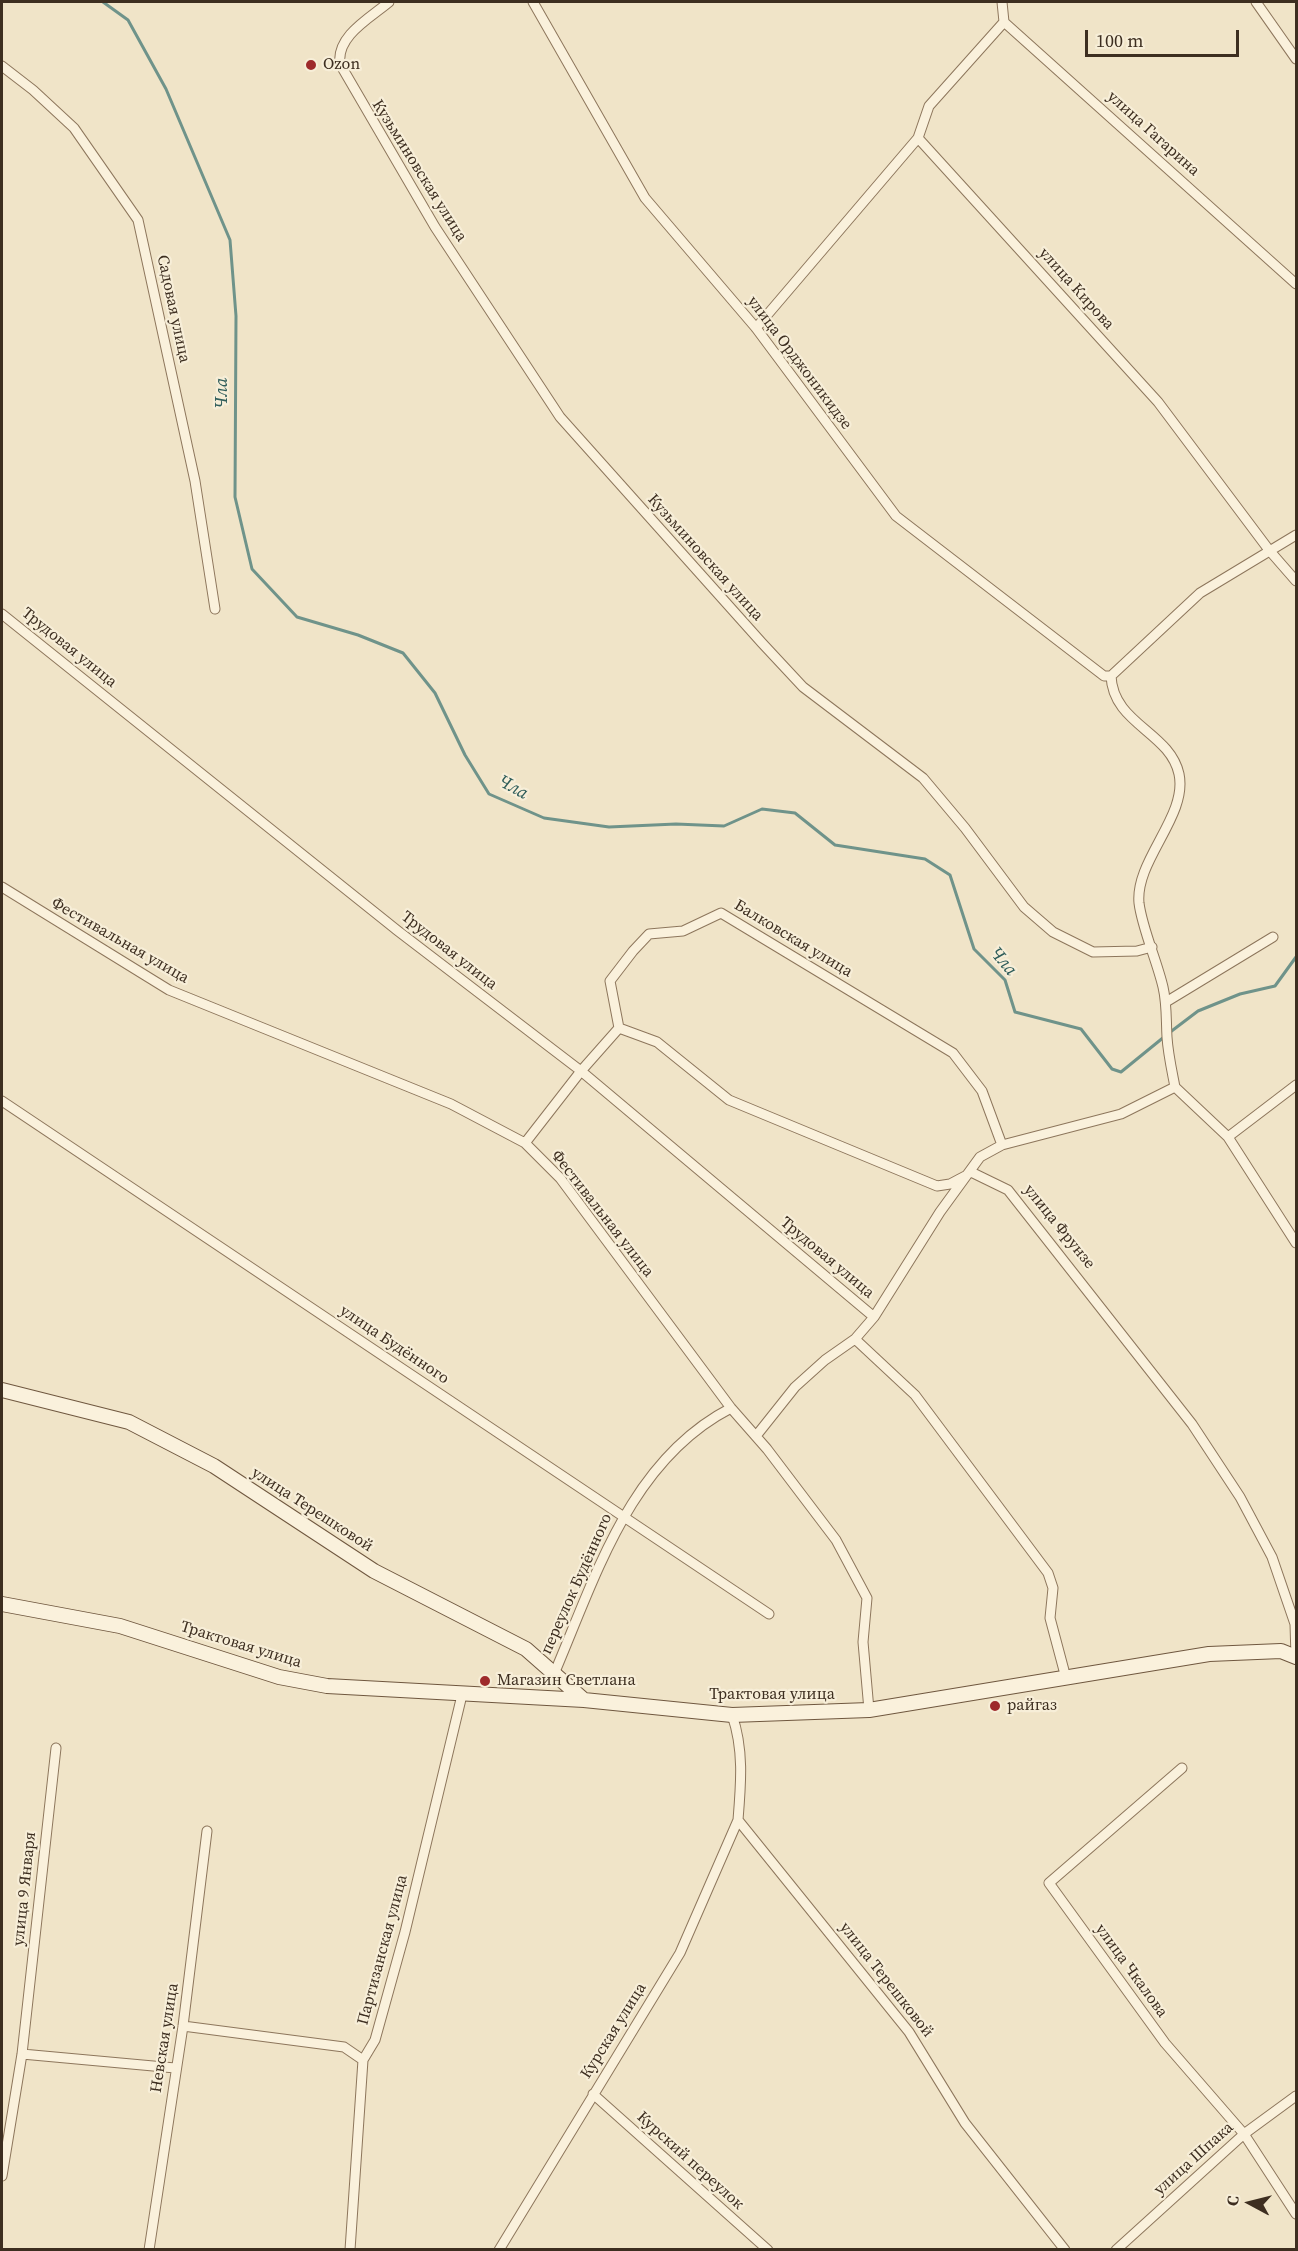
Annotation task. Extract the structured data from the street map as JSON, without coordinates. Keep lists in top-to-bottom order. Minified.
{"streets":{"street":["улица Гагарина","Кузьминовская улица","улица Кирова","Садовая улица","улица Орджоникидзе","Трудовая улица","Балковская улица","Фестивальная улица","улица Фрунзе","улица Будённого","улица Терешковой","переулок Будённого","Трактовая улица","улица 9 Января","Партизанская улица","улица Чкалова","Курская улица","Невская улица","улица Шпака","Курский переулок"]},"crossings":[["Фестивальная улица","переулок Будённого"],["Фестивальная улица","Трактовая улица"],["улица Фрунзе","Трактовая улица"],["улица Будённого","переулок Будённого"],["улица Терешковой","переулок Будённого"],["улица Терешковой","Трактовая улица"],["улица Терешковой","Курская улица"],["Трактовая улица","Партизанская улица"],["улица Чкалова","улица Шпака"],["Курская улица","Курский переулок"]],"water":["Чла"],"places":["Ozon","Магазин Светлана","райгаз"],"scale_bar":"100 m","north":"left"}
